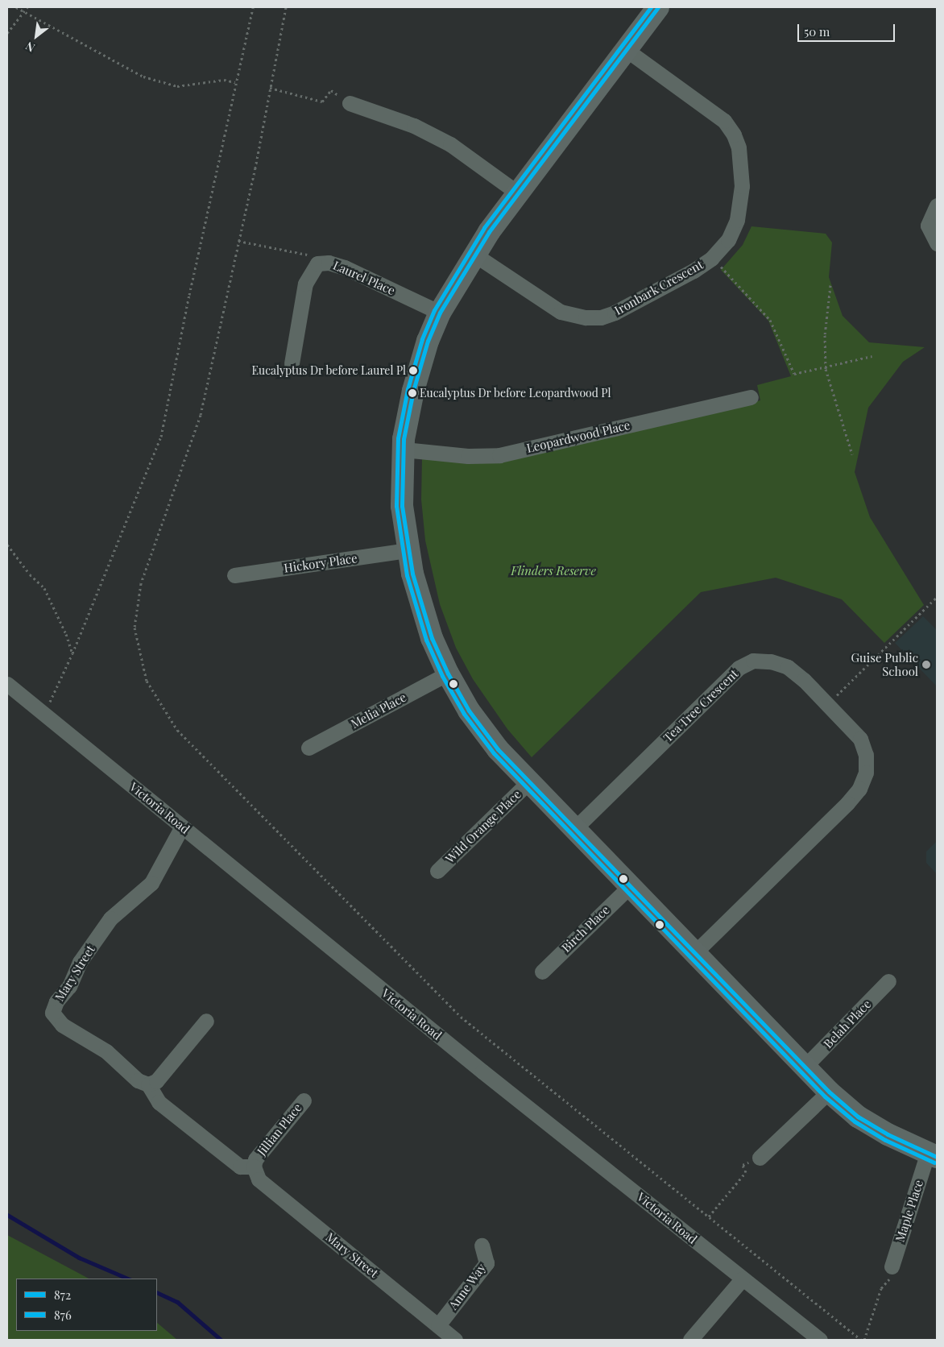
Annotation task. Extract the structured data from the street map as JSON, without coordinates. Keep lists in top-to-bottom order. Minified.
{"streets":{"street":["Laurel Place","Ironbark Crescent","Leopardwood Place","Hickory Place","Tea Tree Crescent","Melia Place","Victoria Road","Wild Orange Place","Birch Place","Mary Street","Belah Place","Jillian Place","Maple Place","Anne Way"]},"crossings":[["Victoria Road","Mary Street"],["Mary Street","Jillian Place"],["Mary Street","Anne Way"]],"parks":["Flinders Reserve"],"places":["Eucalyptus Dr before Laurel Pl","Eucalyptus Dr before Leopardwood Pl","Guise Public School"],"lines":["transit line 872","transit line 876"],"legend":["872","876"],"scale_bar":"50 m","north":"bottom left"}
